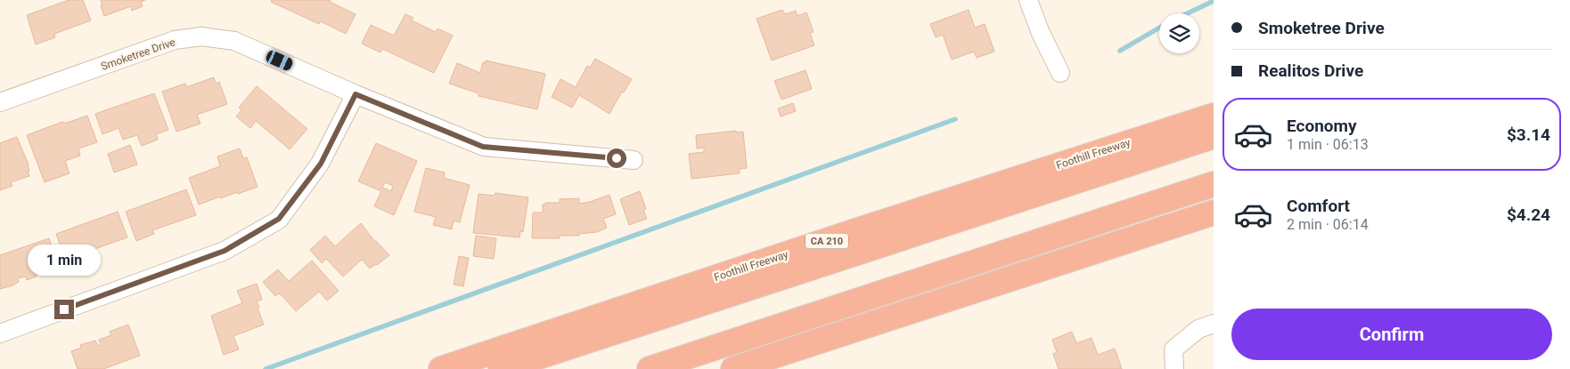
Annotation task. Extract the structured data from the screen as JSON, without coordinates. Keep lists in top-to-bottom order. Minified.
{"streets":{"highway":["Foothill Freeway","CA 210"],"street":["Smoketree Drive"]},"page":{"banner":["Smoketree Drive","Realitos Drive"],"list":[{"name":"Economy","note":"1 min · 06:13","value":"$3.14"},{"name":"Comfort","note":"2 min · 06:14","value":"$4.24"}],"bubble":"1 min","buttons":"Confirm"}}
